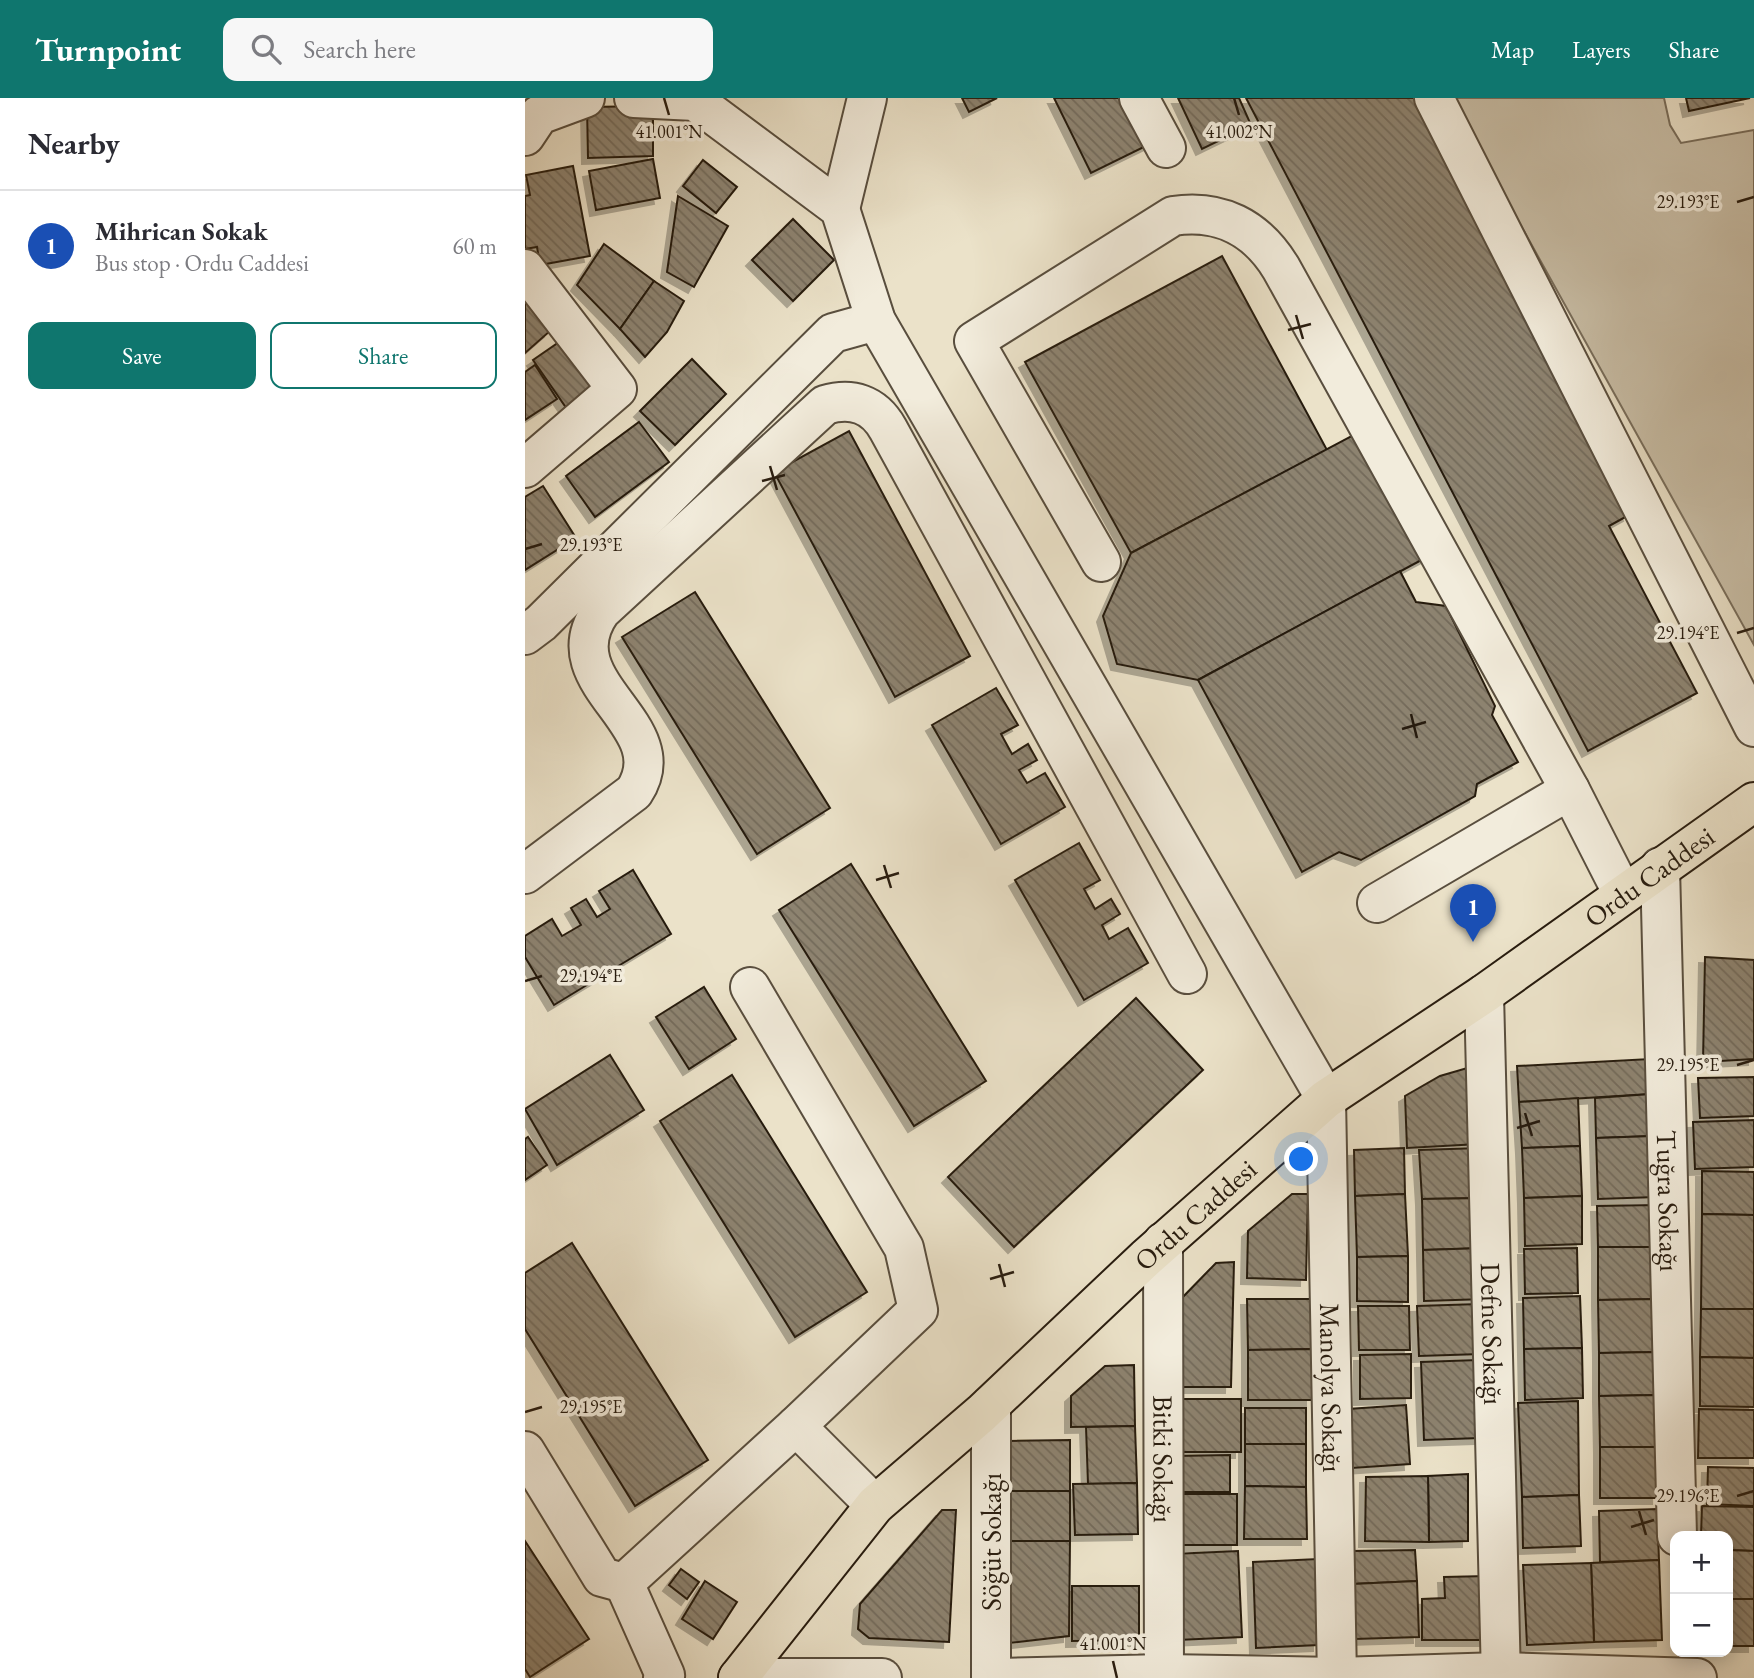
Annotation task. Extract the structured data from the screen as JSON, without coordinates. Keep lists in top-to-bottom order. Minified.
{"streets":{"main road":["Ordu Caddesi"],"street":["Tuğra Sokağı","Defne Sokağı","Manolya Sokağı","Bitki Sokağı","Söğüt Sokağı"]},"crossings":[["Ordu Caddesi","Tuğra Sokağı"],["Ordu Caddesi","Defne Sokağı"],["Ordu Caddesi","Manolya Sokağı"],["Ordu Caddesi","Bitki Sokağı"],["Ordu Caddesi","Söğüt Sokağı"]],"page":{"header":"Turnpoint","search":"Search here","nav":["Map","Layers","Share"],"heading":"Nearby","list":[{"mark":"1","name":"Mihrican Sokak","note":"Bus stop · Ordu Caddesi","value":"60 m"}],"buttons":["Save","Share"],"pins":"1","map_buttons":["+","−"]},"coordinates":["41.001°N","41.002°N","29.193°E","29.194°E","29.195°E","29.196°E"]}
